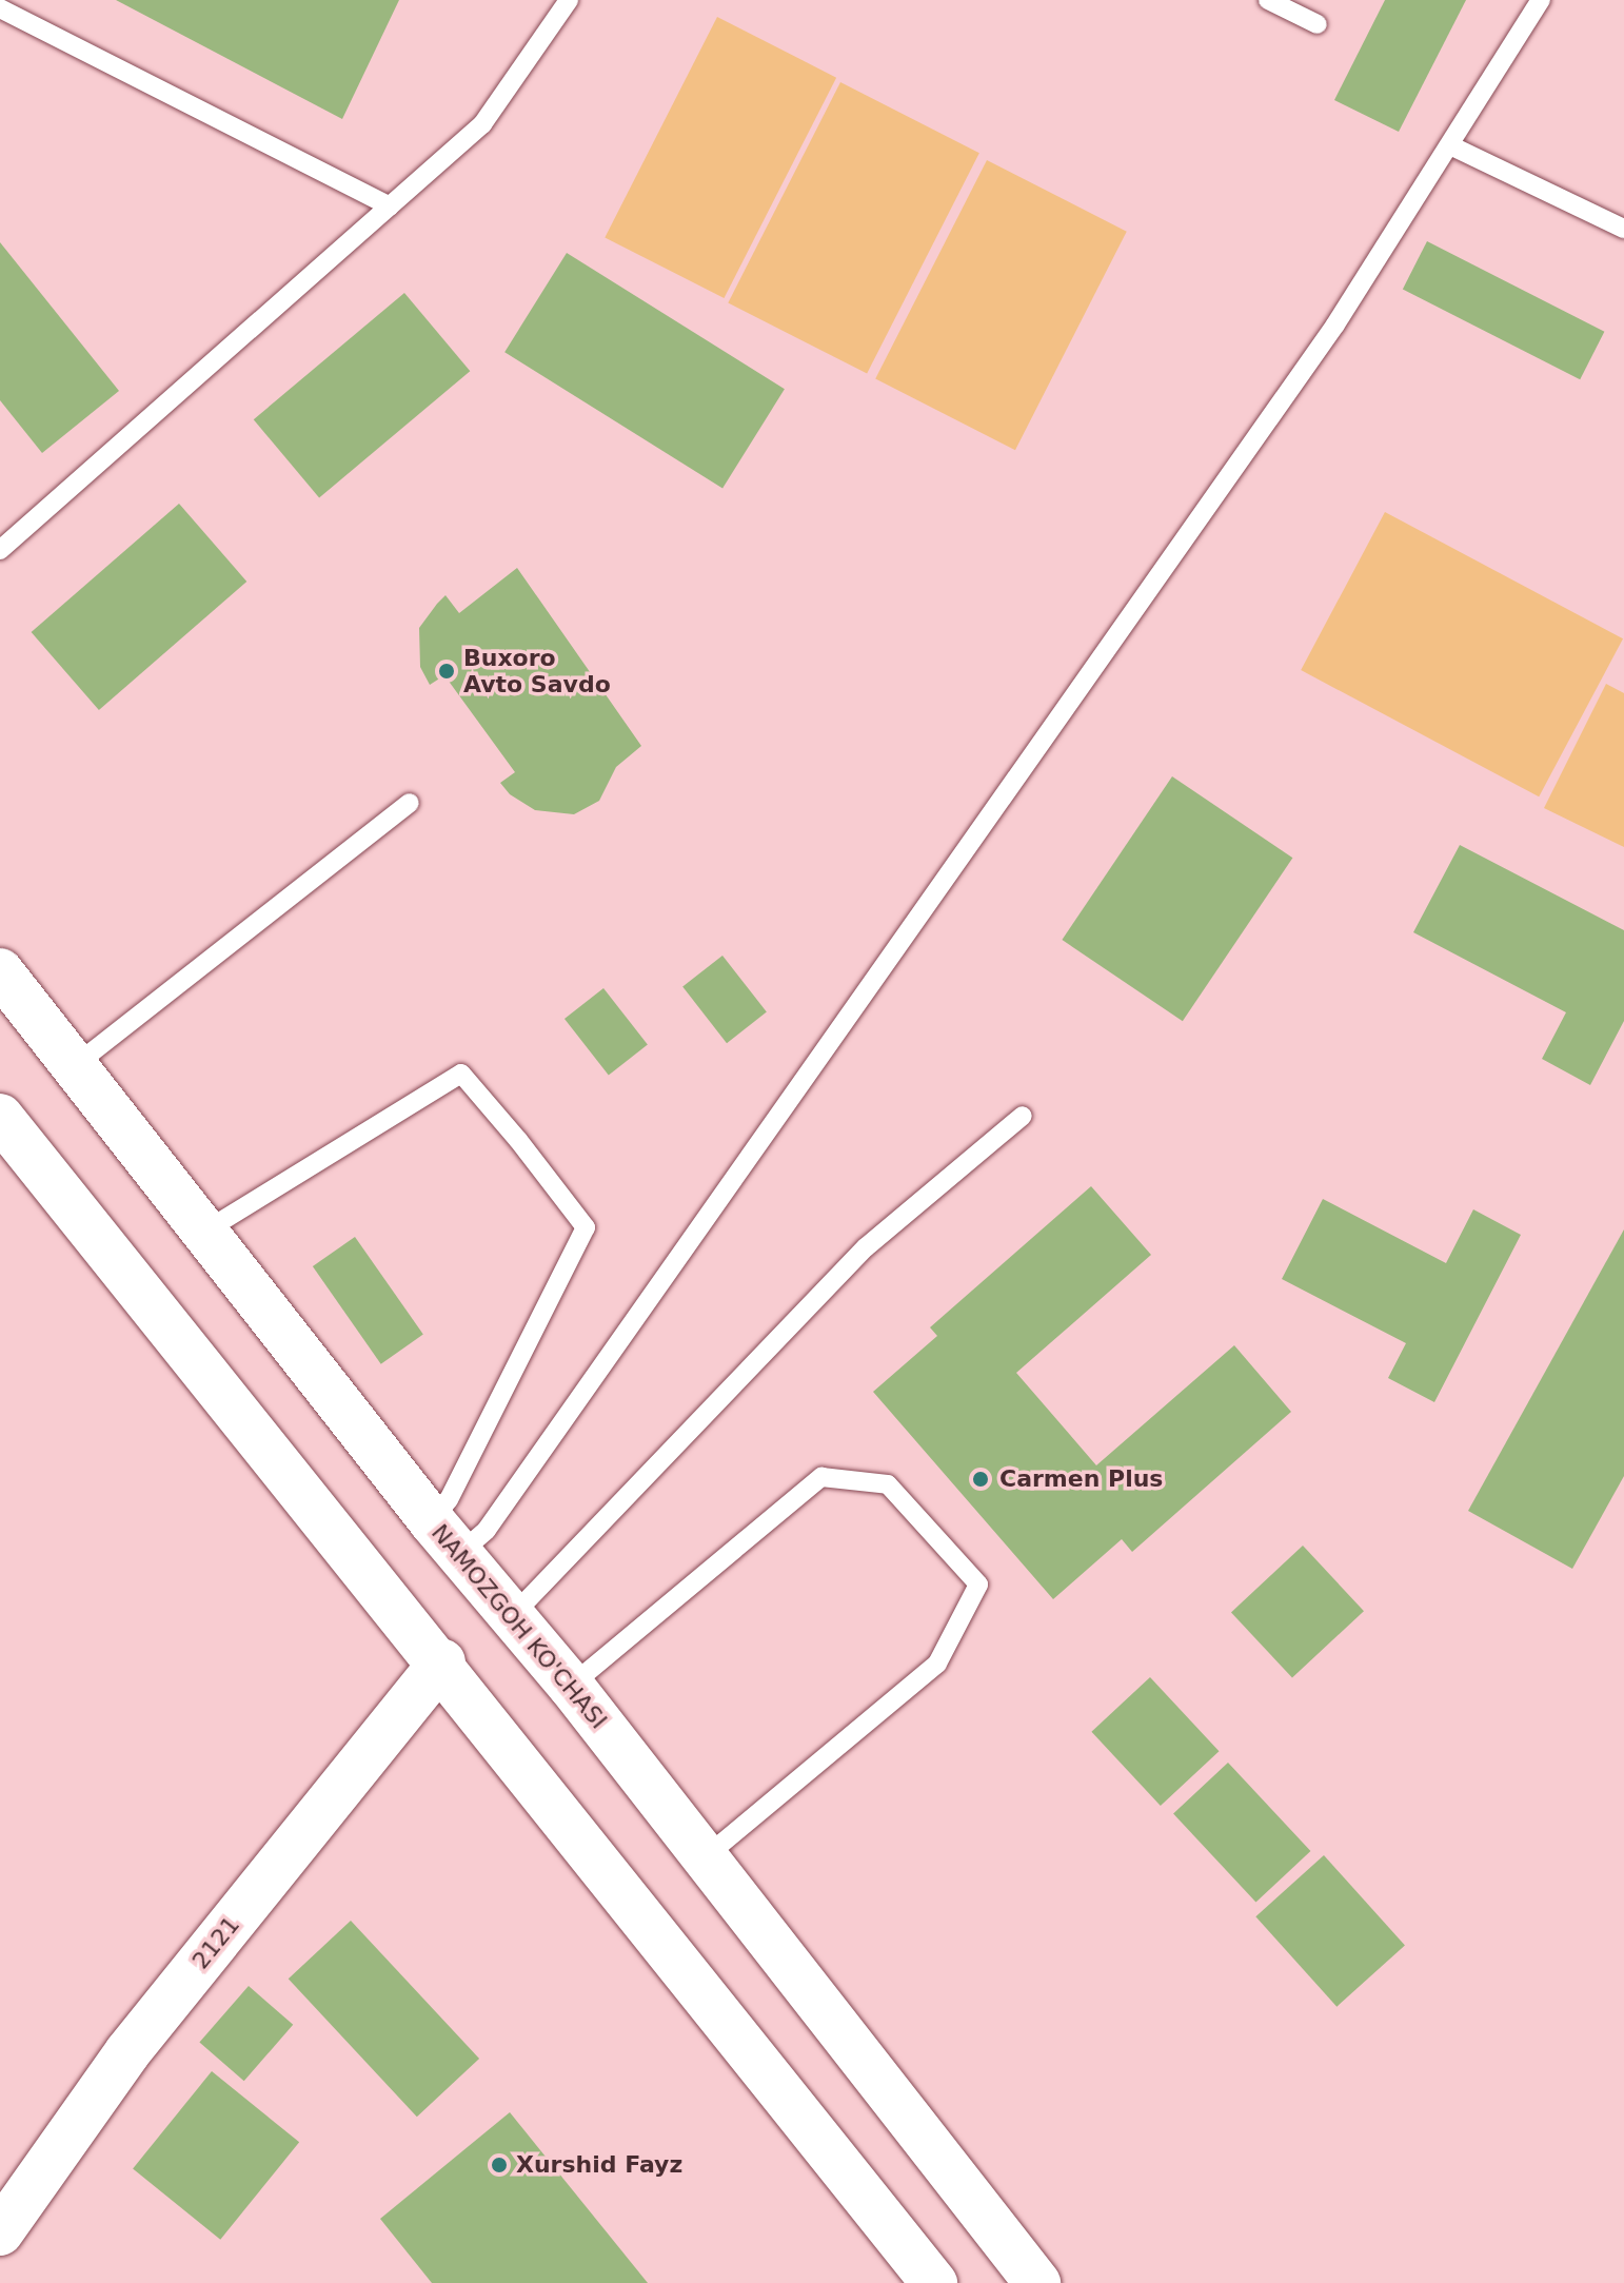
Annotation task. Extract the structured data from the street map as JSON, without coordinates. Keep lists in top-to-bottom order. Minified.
{"streets":{"main road":["NAMOZGOH KO'CHASI","2121"]},"places":["Buxoro Avto Savdo","Carmen Plus","Xurshid Fayz"]}
